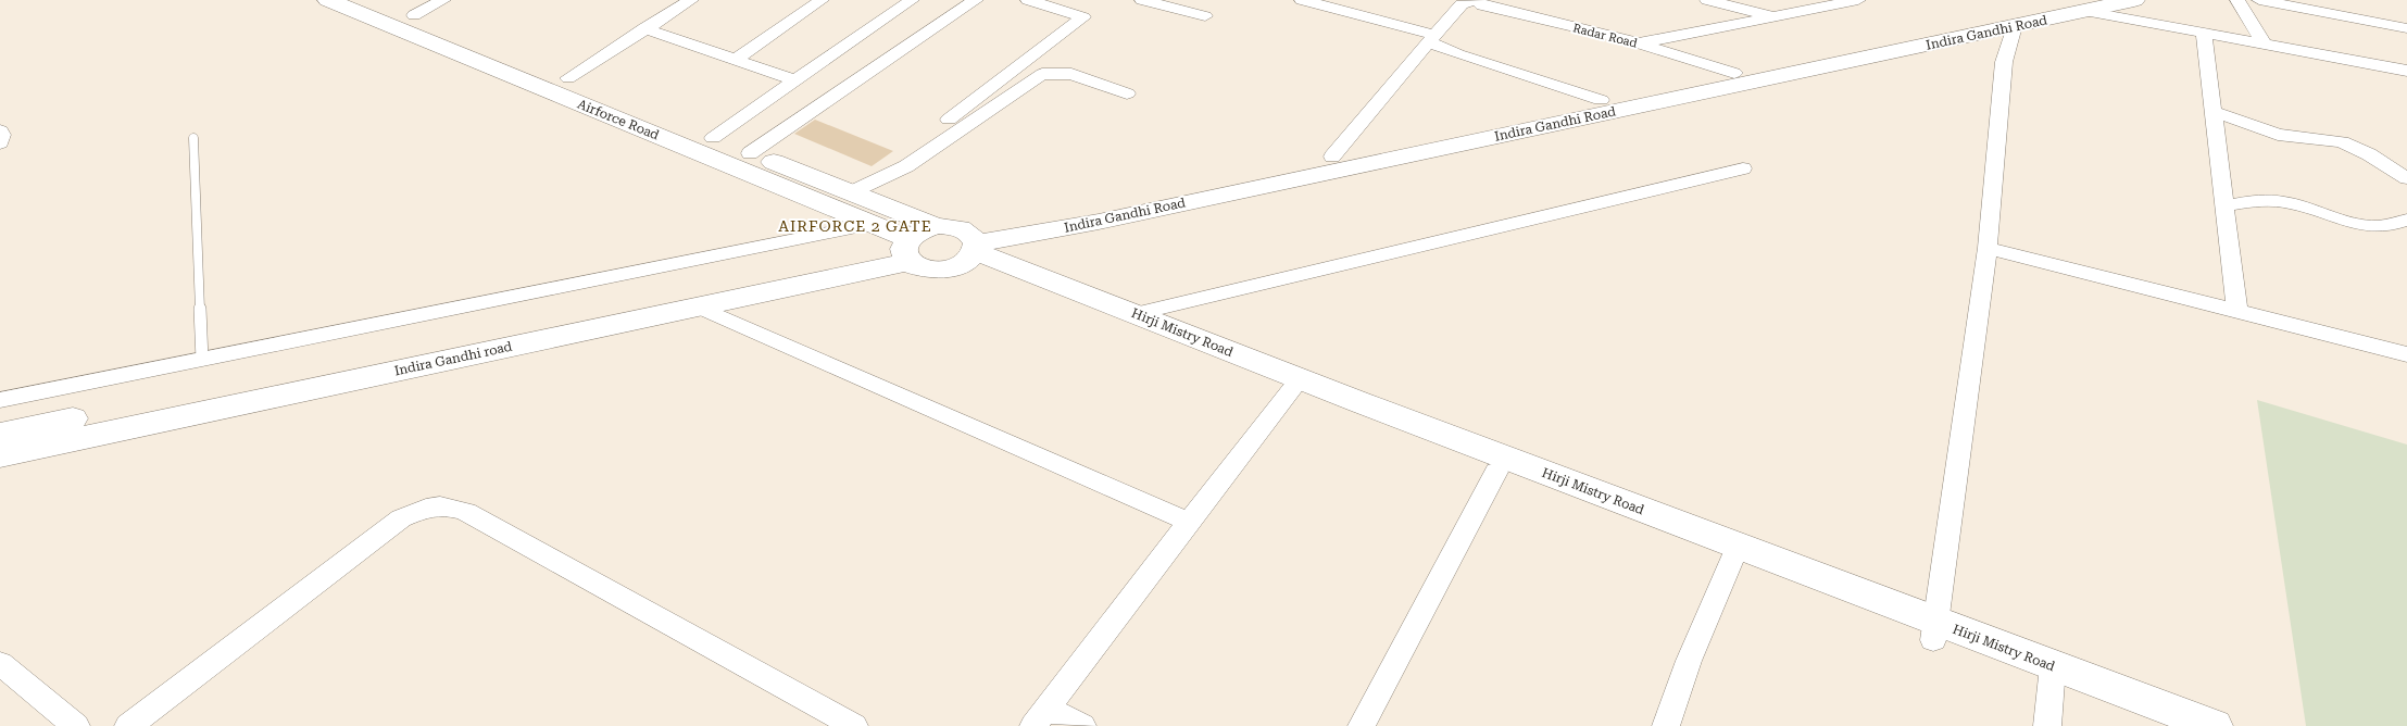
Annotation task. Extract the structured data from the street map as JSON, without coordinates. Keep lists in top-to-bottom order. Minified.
{"streets":{"main road":["Indira Gandhi Road","Airforce Road","Hirji Mistry Road","Indira Gandhi road"],"street":["Radar Road"]},"crossings":[["Indira Gandhi Road","Radar Road"],["Indira Gandhi Road","Airforce Road"],["Indira Gandhi Road","Hirji Mistry Road"],["Airforce Road","Hirji Mistry Road"],["Airforce Road","Indira Gandhi road"]],"districts":["AIRFORCE 2 GATE"]}
